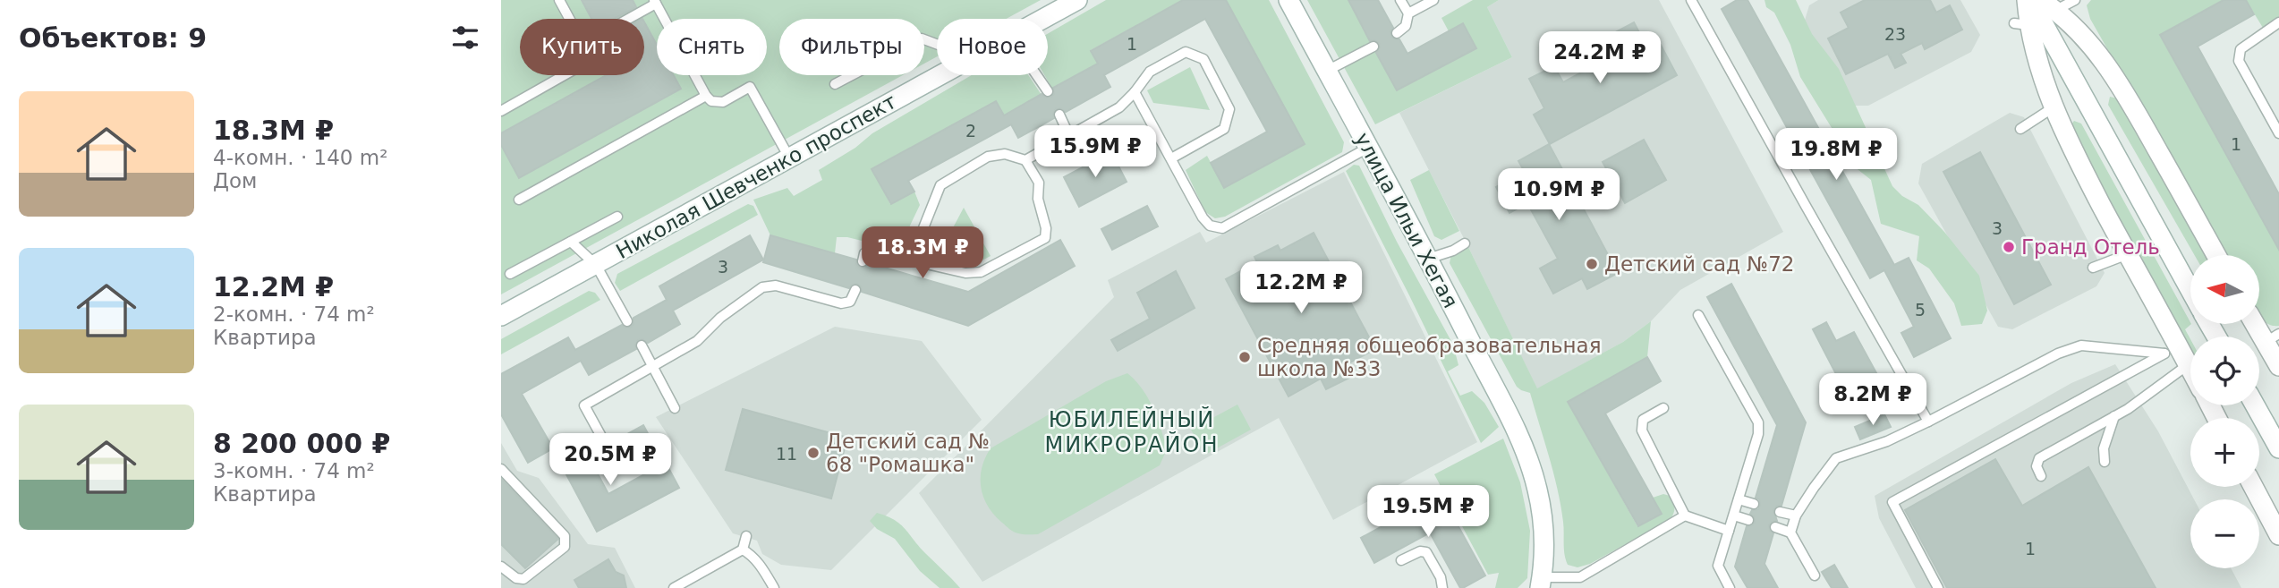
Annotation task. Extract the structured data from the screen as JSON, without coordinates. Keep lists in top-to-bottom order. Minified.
{"streets":{"main road":["Николая Шевченко проспект","улица Ильи Хегая"]},"districts":["ЮБИЛЕЙНЫЙ МИКРОРАЙОН"],"places":["Гранд Отель","Детский сад №72","Средняя общеобразовательная школа №33","Детский сад № 68 \"Ромашка\""],"house_numbers":["23","1","2","1","3","3","5","11","1"],"north":"left","page":{"heading":"Объектов: 9","chip":["Купить","Снять","Фильтры","Новое"],"price":["24.2M ₽","15.9M ₽","19.8M ₽","10.9M ₽","18.3M ₽","12.2M ₽","8.2M ₽","20.5M ₽","19.5M ₽"],"list":[{"name":"18.3M ₽","note":"4-комн. · 140 m² · Дом"},{"name":"12.2M ₽","note":"2-комн. · 74 m² · Квартира"},{"name":"8 200 000 ₽","note":"3-комн. · 74 m² · Квартира"}],"map_buttons":["+","−"]}}
